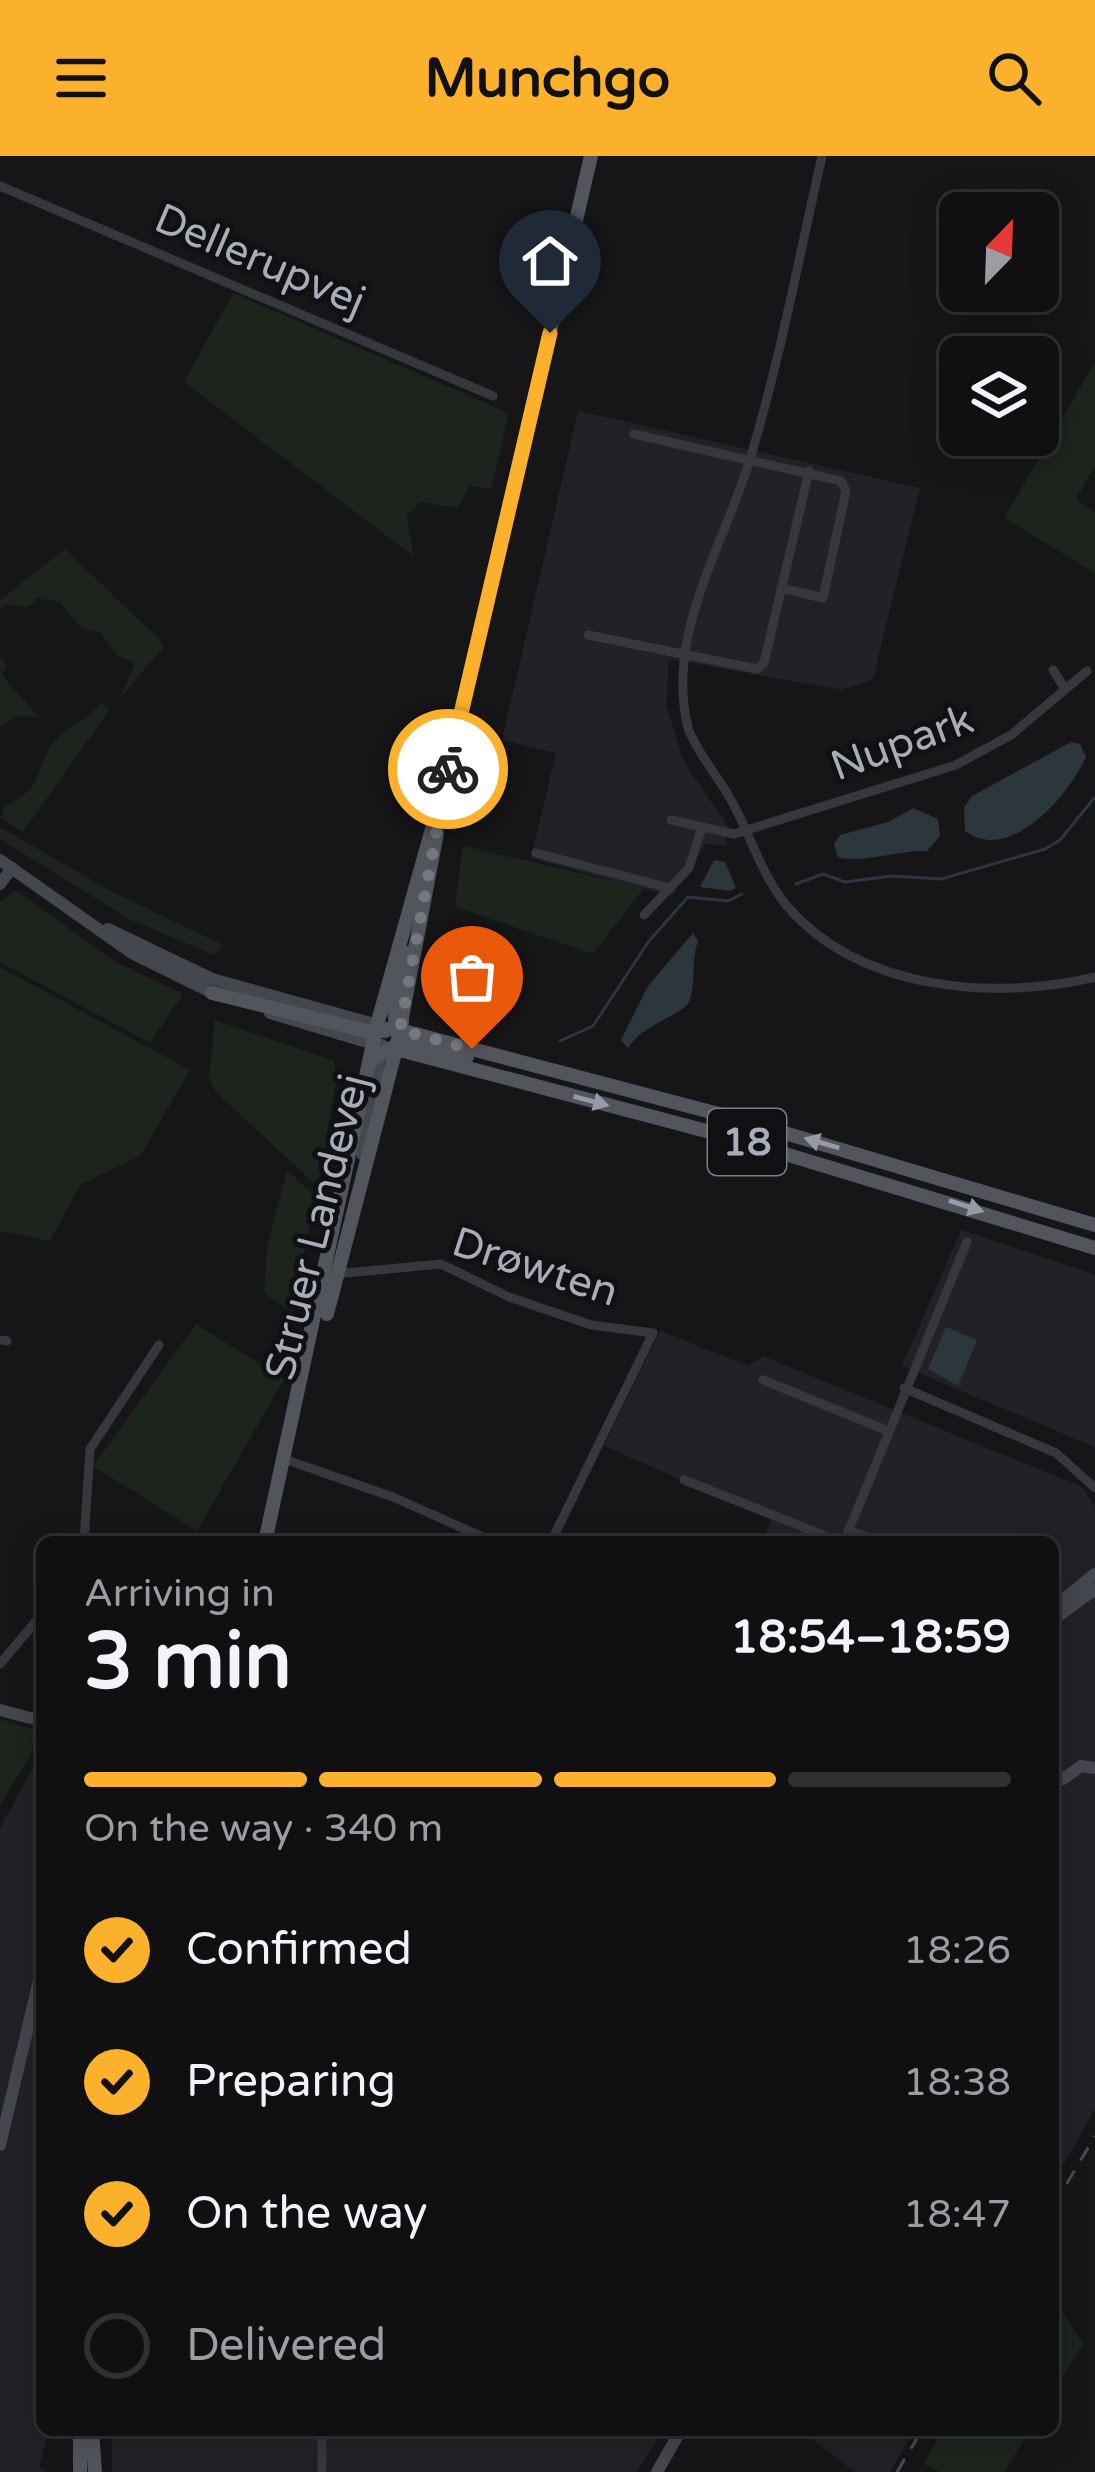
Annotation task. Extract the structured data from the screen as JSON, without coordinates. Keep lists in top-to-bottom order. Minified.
{"streets":{"main road":["18","Struer Landevej"],"street":["Dellerupvej","Nupark","Drøwten"]},"crossings":[["18","Struer Landevej"],["Struer Landevej","Drøwten"]],"north":"top right","page":{"header":"Munchgo","heading":["3 min","Arriving in","18:54–18:59"],"bar":"On the way · 340 m","list":[["Confirmed","18:26"],["Preparing","18:38"],["On the way","18:47"],"Delivered"]}}
